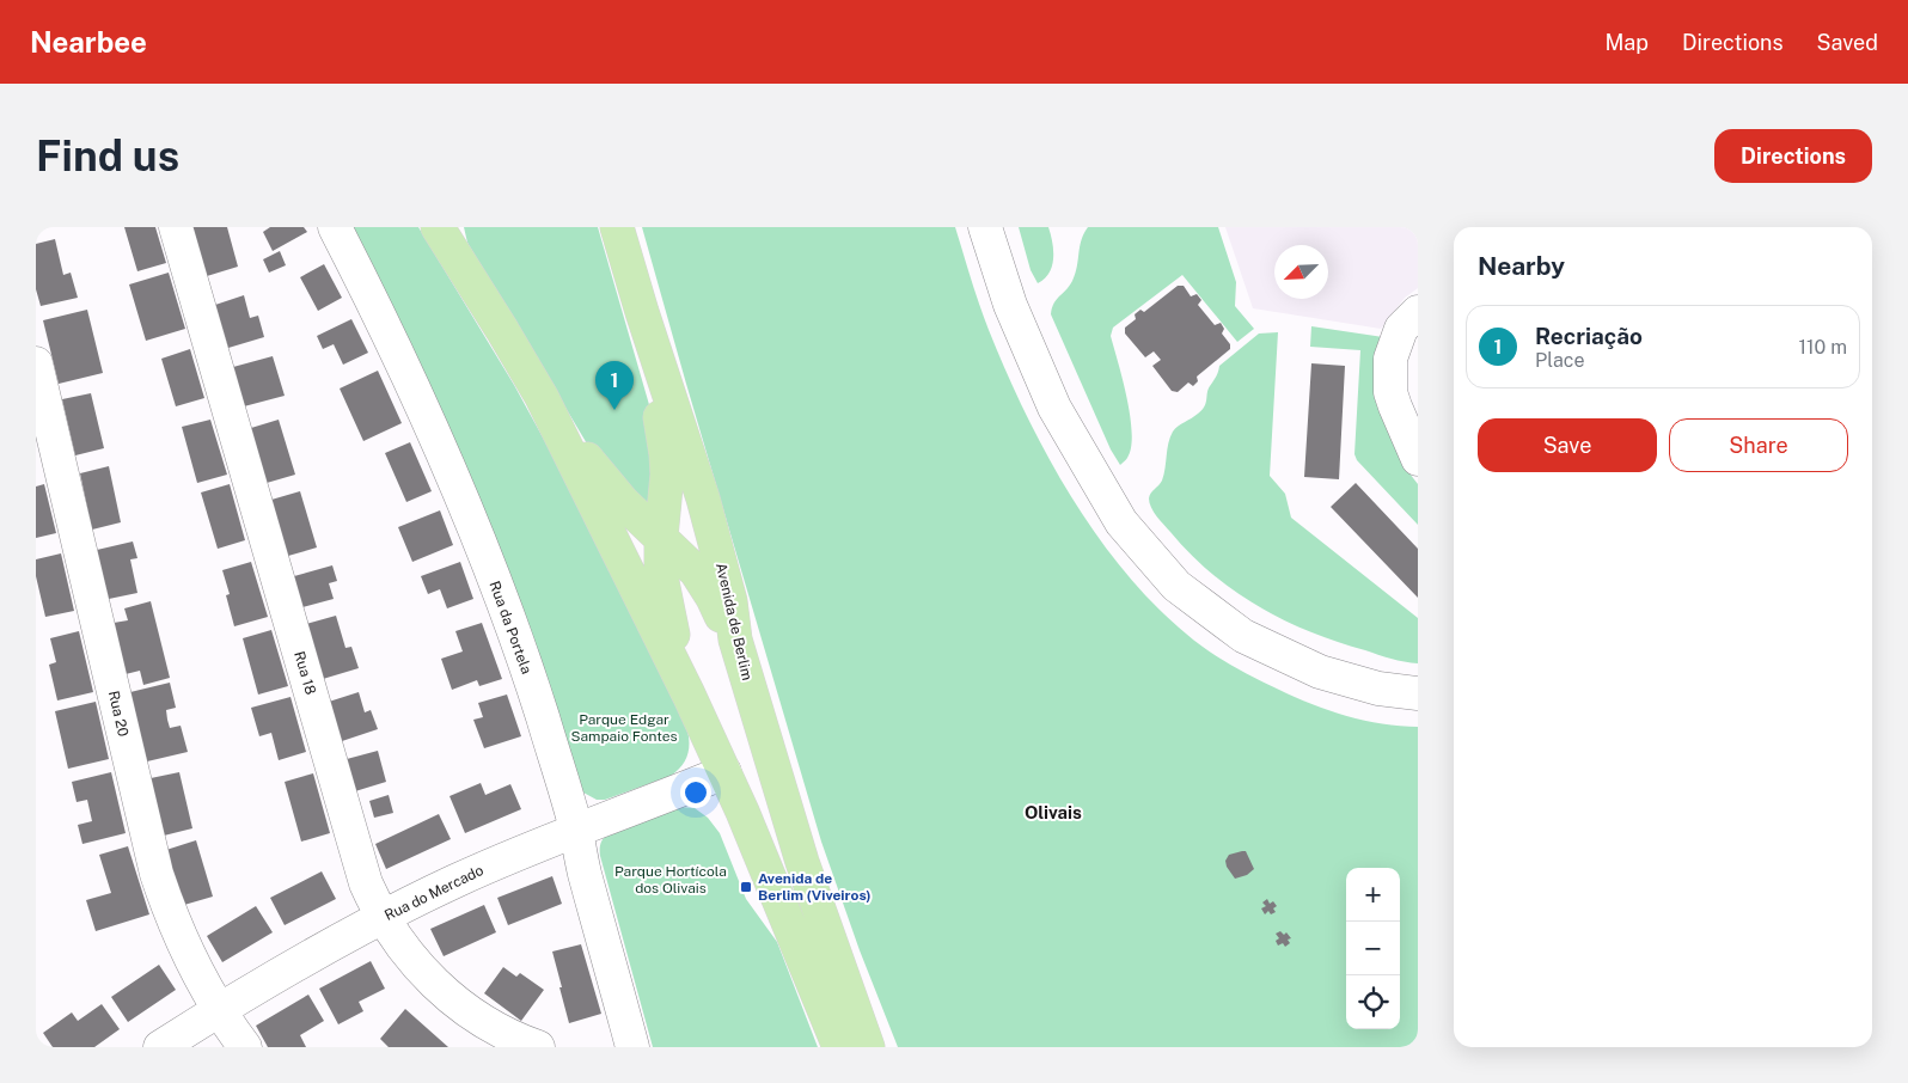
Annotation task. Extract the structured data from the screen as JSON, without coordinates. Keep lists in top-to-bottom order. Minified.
{"streets":{"main road":["Avenida de Berlim"],"street":["Rua da Portela","Rua 18","Rua 20","Rua do Mercado"]},"crossings":[["Rua da Portela","Rua do Mercado"],["Rua 18","Rua do Mercado"],["Rua 20","Rua do Mercado"]],"districts":["Olivais"],"parks":["Parque Edgar Sampaio Fontes","Parque Hortícola dos Olivais"],"places":{"transit":["Avenida de Berlim (Viveiros)"]},"north":"bottom left","page":{"header":"Nearbee","nav":["Map","Directions","Saved"],"buttons":["Directions",["Save","Share"]],"title":"Find us","heading":"Nearby","list":[{"mark":"1","name":"Recriação","note":"Place","value":"110 m"}],"pins":"1","map_buttons":["+","−"]}}
